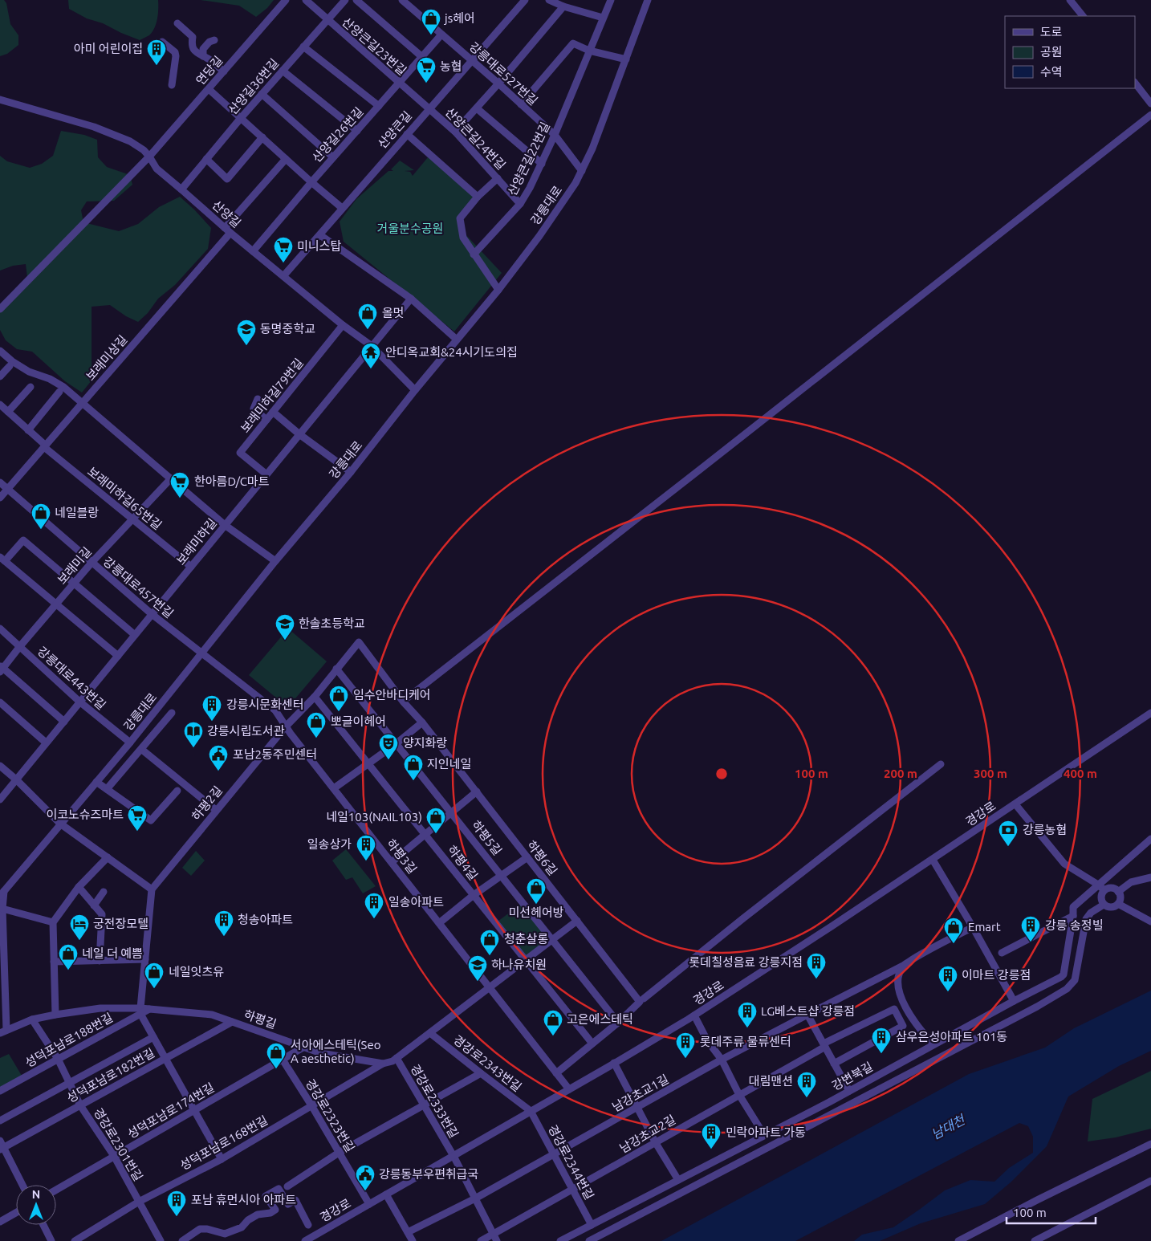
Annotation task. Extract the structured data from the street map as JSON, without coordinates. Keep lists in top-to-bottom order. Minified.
{"streets":{"street":["산양큰길23번길","연당길","강릉대로527번길","산양길36번길","산양큰길","산양길26번길","산양큰길24번길","산양큰길22번길","강릉대로","산양길","보래미상길","보래미하길79번길","보래미하길65번길","보래미하길","보래미길","강릉대로457번길","강릉대로443번길","하평2길","경강로","하평5길","하평3길","하평6길","하평4길","하평길","성덕포남로188번길","경강로2343번길","성덕포남로182번길","강변북길","남강초교1길","경강로2333번길","성덕포남로174번길","경강로2323번길","남강초교2길","성덕포남로168번길","경강로2301번길","경강로2344번길"]},"crossings":[["산양큰길23번길","산양길36번길"],["산양큰길23번길","산양큰길"],["산양큰길23번길","산양길26번길"],["산양큰길23번길","산양큰길24번길"],["연당길","산양길"],["강릉대로527번길","산양큰길"],["강릉대로527번길","산양길26번길"],["강릉대로527번길","산양큰길22번길"],["강릉대로527번길","강릉대로"],["산양길36번길","산양길"],["산양큰길","산양큰길24번길"],["산양큰길","산양길"],["산양길26번길","산양길"],["산양큰길24번길","산양큰길22번길"],["강릉대로","산양길"],["강릉대로","강릉대로457번길"],["강릉대로","강릉대로443번길"],["강릉대로","하평3길"],["산양길","보래미상길"],["산양길","보래미하길79번길"],["산양길","보래미하길"],["보래미상길","보래미하길65번길"],["보래미상길","강릉대로457번길"],["보래미하길79번길","보래미하길"],["보래미하길65번길","보래미하길"],["보래미하길65번길","보래미길"],["보래미하길","강릉대로457번길"],["보래미하길","강릉대로443번길"],["보래미길","강릉대로457번길"],["보래미길","강릉대로443번길"],["강릉대로457번길","하평3길"],["하평2길","하평5길"],["하평2길","하평3길"],["하평2길","하평6길"],["하평2길","하평4길"],["경강로","하평3길"],["경강로","경강로2343번길"],["경강로","경강로2333번길"],["경강로","경강로2323번길"],["경강로","경강로2344번길"],["하평5길","하평6길"],["하평3길","하평6길"],["하평6길","하평4길"],["하평길","성덕포남로188번길"],["하평길","성덕포남로182번길"],["하평길","성덕포남로174번길"],["하평길","성덕포남로168번길"],["하평길","경강로2301번길"],["성덕포남로188번길","경강로2301번길"],["경강로2343번길","경강로2344번길"],["성덕포남로182번길","경강로2301번길"],["강변북길","경강로2344번길"],["남강초교1길","경강로2333번길"],["남강초교1길","경강로2344번길"],["경강로2333번길","남강초교2길"],["성덕포남로174번길","경강로2323번길"],["성덕포남로174번길","경강로2301번길"],["경강로2323번길","성덕포남로168번길"],["남강초교2길","경강로2344번길"],["성덕포남로168번길","경강로2301번길"]],"water":["남대천"],"parks":["거울분수공원"],"places":{"shop":["js헤어","올멋","네일블랑","임수안바디케어","뽀글이헤어","지인네일","네일103(NAIL103)","미선헤어방","Emart","청춘살롱","네일 더 예쁨","네일잇츠유","고은에스테틱","서아에스테틱(Seo A aesthetic)"],"building":["아미 어린이집","강릉시문화센터","일송상가","일송아파트","청송아파트","강릉 송정빌","롯데칠성음료 강릉지점","이마트 강릉점","LG베스트샵 강릉점","삼우은성아파트 101동","롯데주류 물류센터","대림맨션","민락아파트 가동","포남 휴먼시아 아파트"],"supermarket":["농협","미니스탑","한아름D/C마트","이코노슈즈마트"],"school or university":["동명중학교","한솔초등학교","하나유치원"],"temple":["안디옥교회&24시기도의집"],"library":["강릉시립도서관"],"theatre":["양지화랑"],"public building":["포남2동주민센터","강릉동부우편취급국"],"bank":["강릉농협"],"hotel":["궁전장모텔"]},"legend":["도로","공원","수역"],"scale_bar":"100 m","north":"top","rings":["100 m","200 m","300 m","400 m"]}
